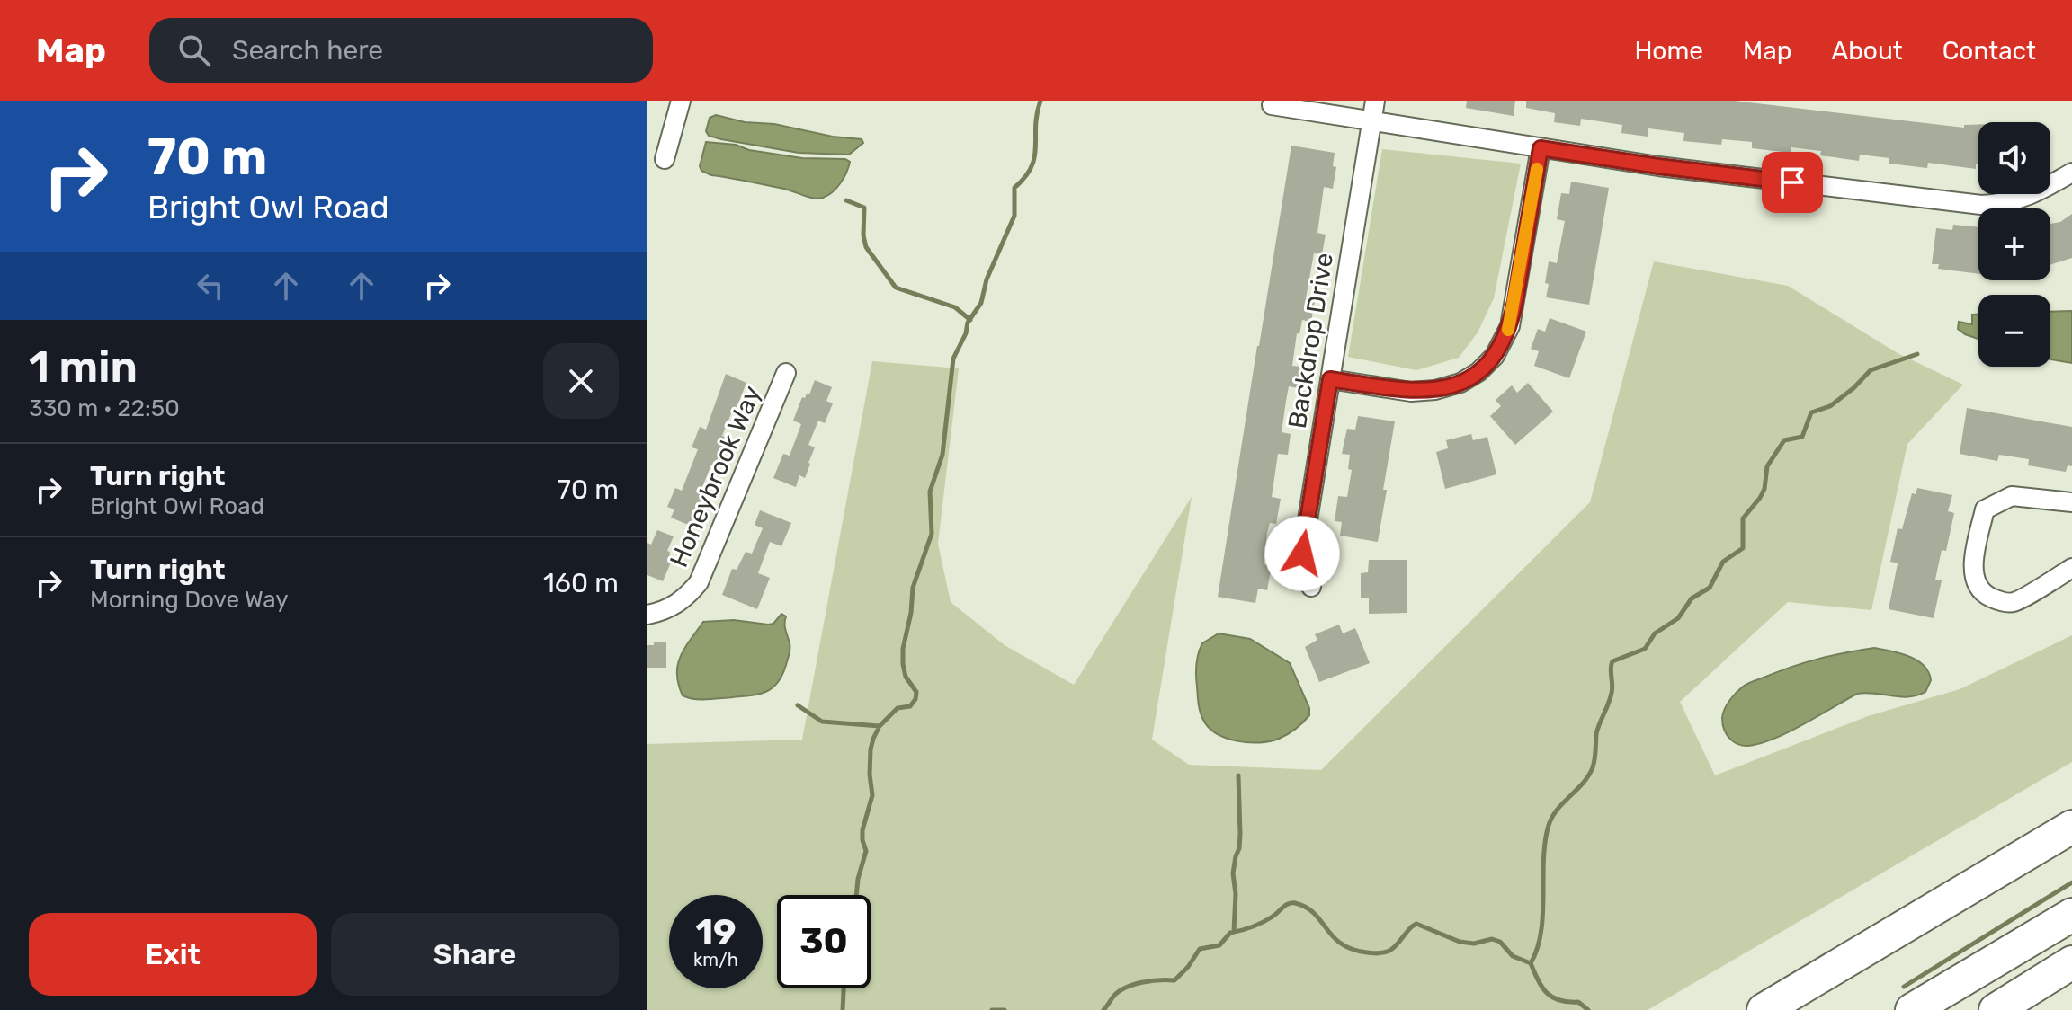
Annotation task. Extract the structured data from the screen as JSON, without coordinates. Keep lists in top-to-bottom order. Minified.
{"streets":{"street":["Backdrop Drive","Honeybrook Way"]},"page":{"header":"Map","search":"Search here","nav":["Home","Map","About","Contact"],"turn":["70 m","Bright Owl Road"],"map_buttons":["+","−"],"heading":["1 min","330 m · 22:50"],"list":[{"name":"Turn right","note":"Bright Owl Road","value":"70 m"},{"name":"Turn right","note":"Morning Dove Way","value":"160 m"}],"speed":"19 km/h","limit":"30","buttons":["Exit","Share"]}}
